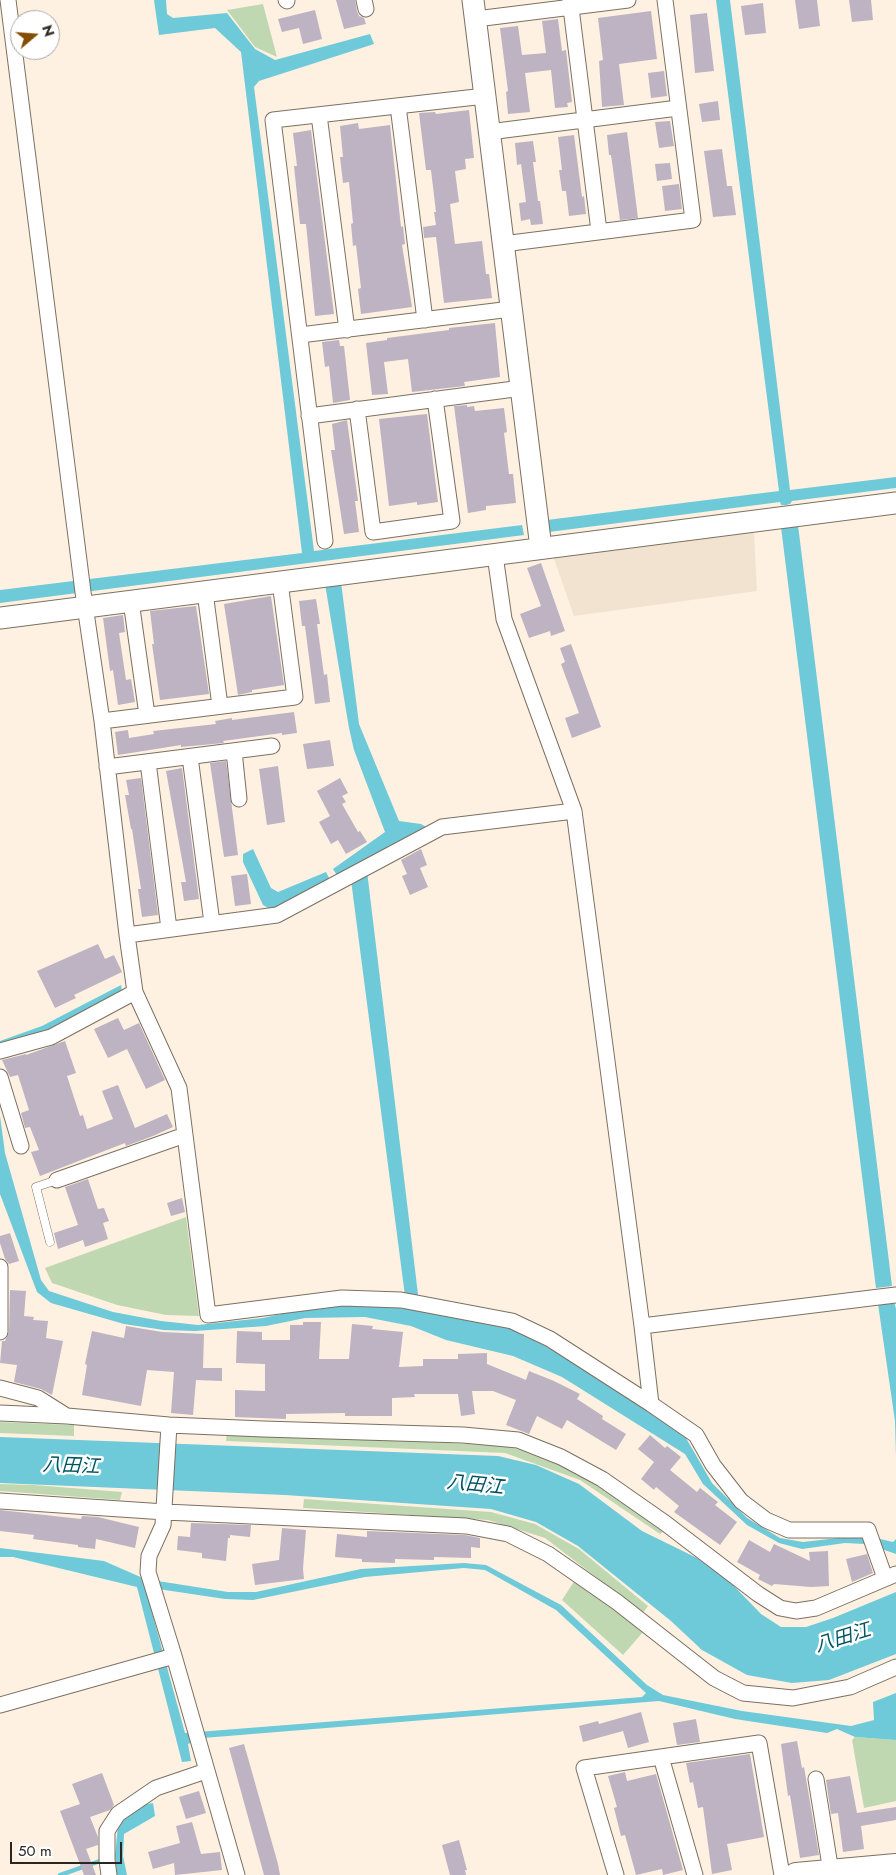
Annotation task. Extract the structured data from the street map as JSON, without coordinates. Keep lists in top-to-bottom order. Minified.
{"water":["八田江"],"scale_bar":"50 m","north":"right"}
